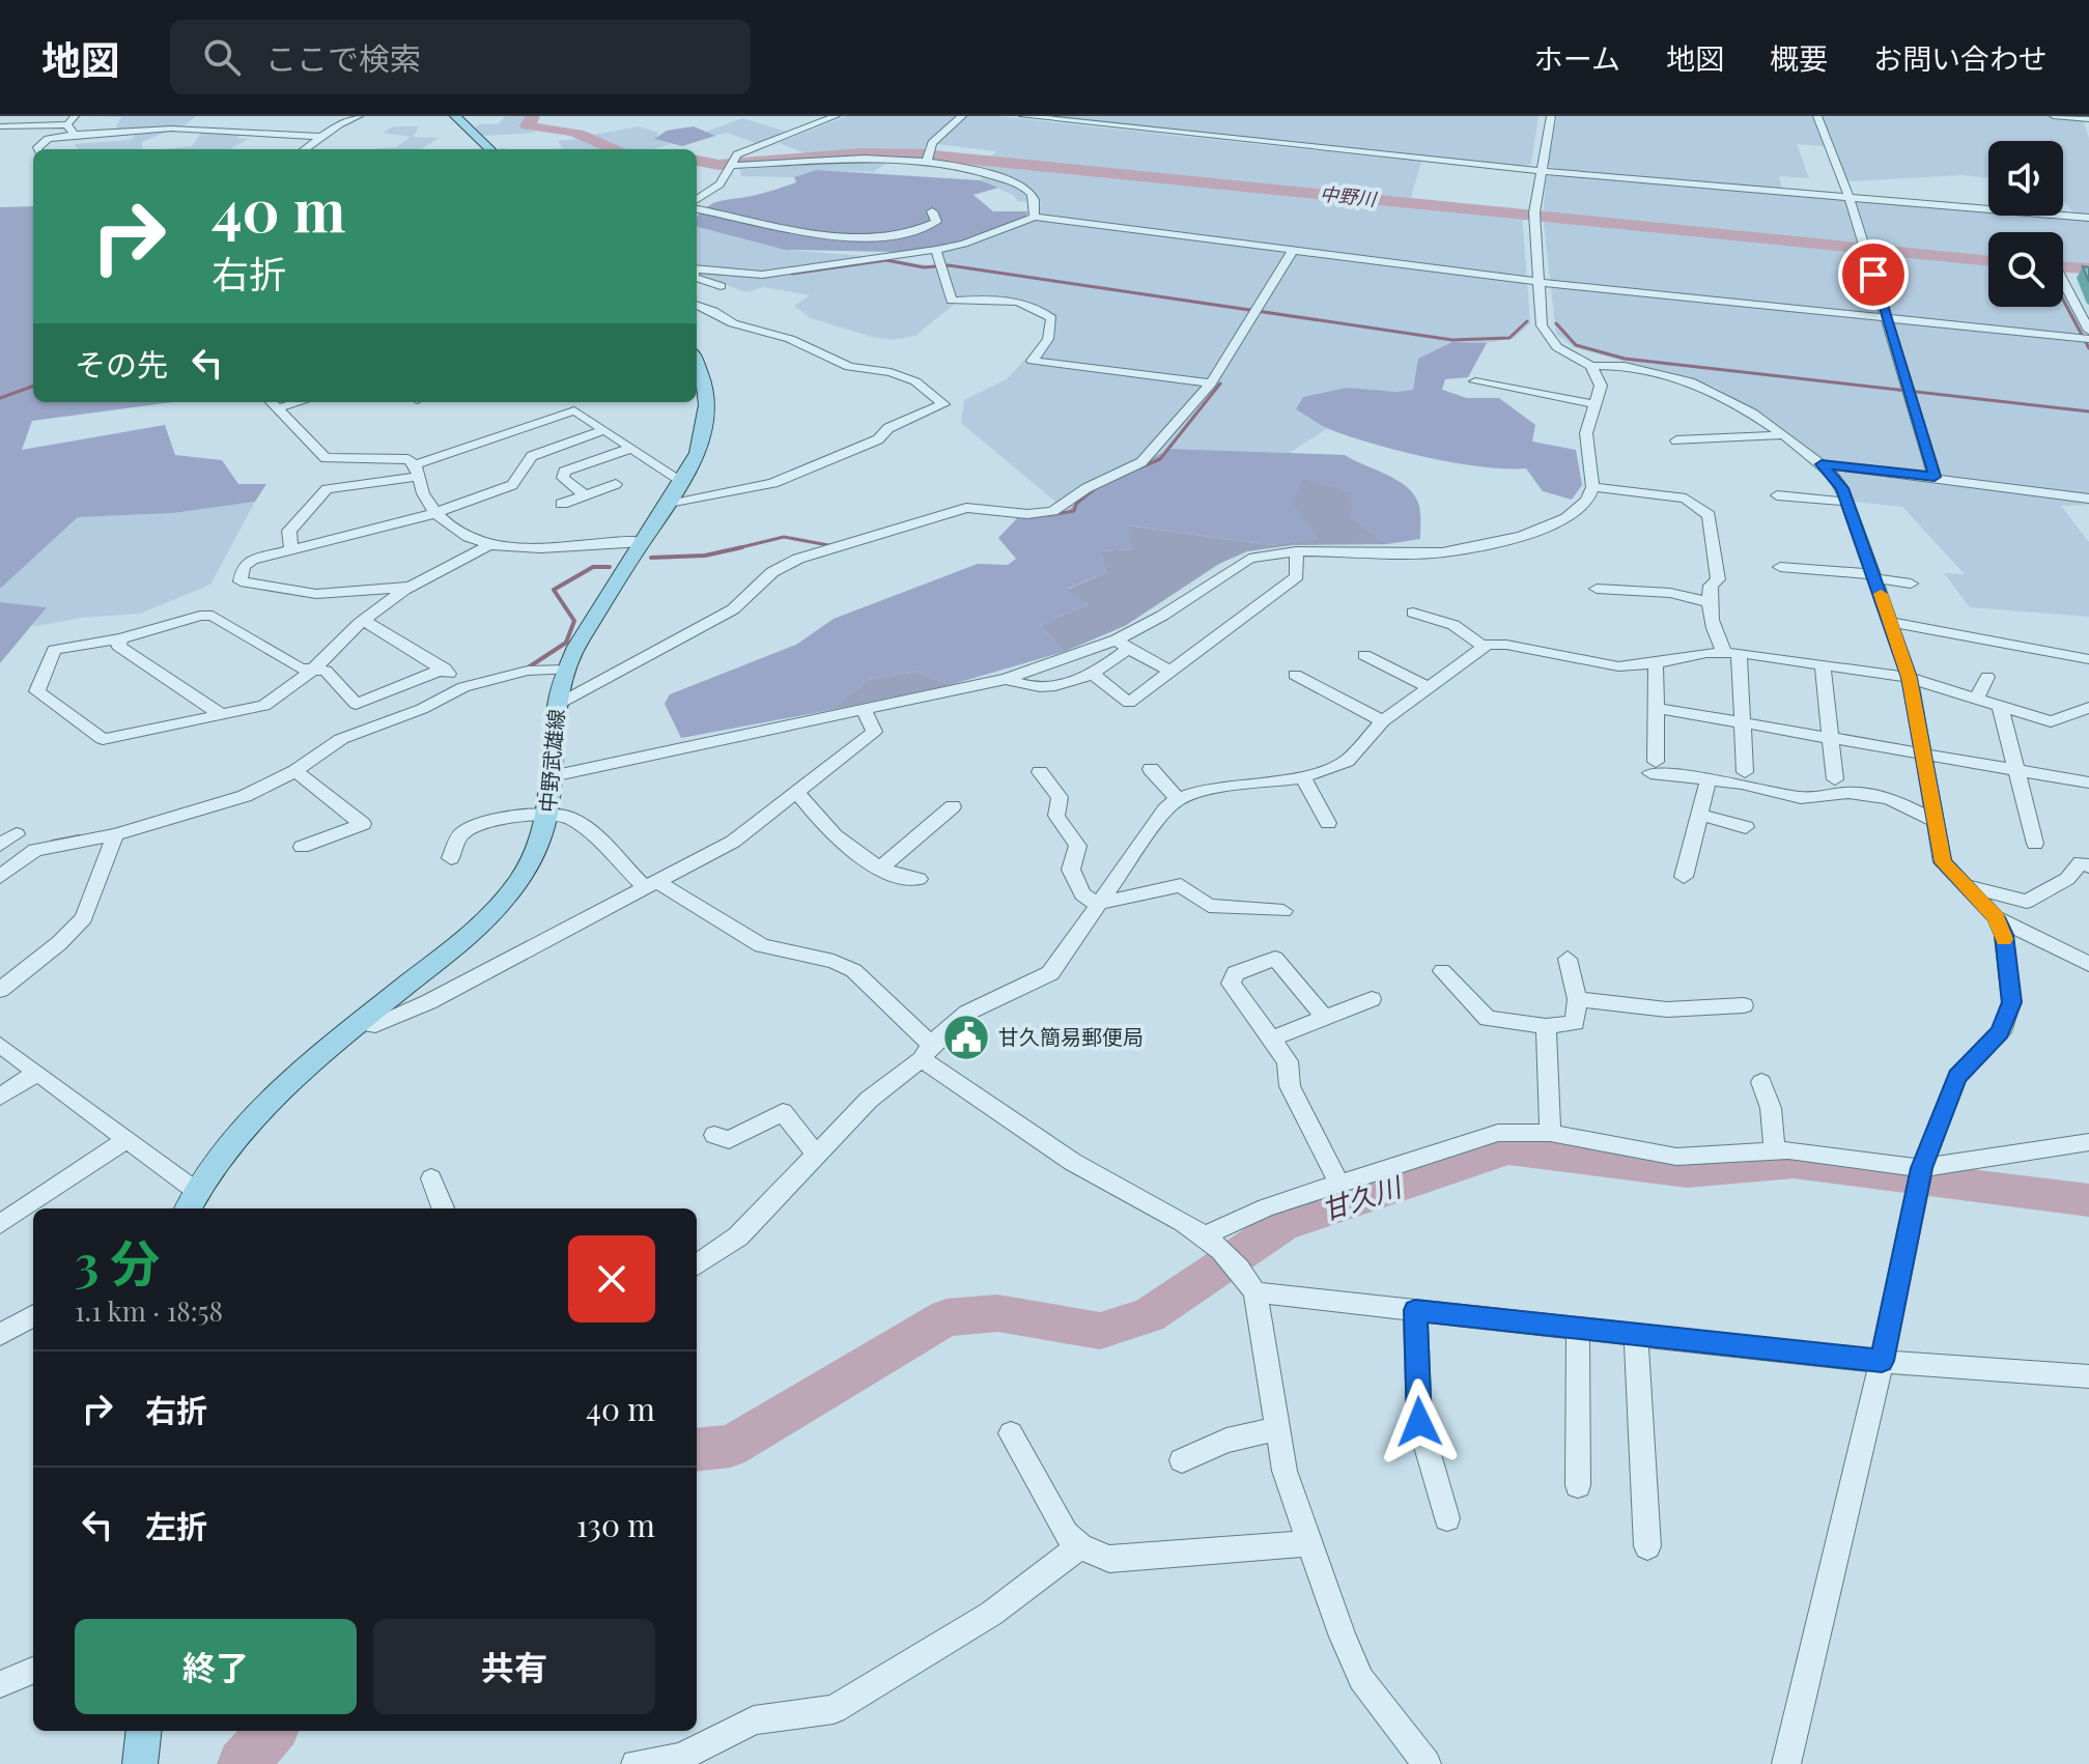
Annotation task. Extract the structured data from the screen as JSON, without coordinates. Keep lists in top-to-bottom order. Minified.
{"streets":{"main road":["中野武雄線"]},"water":["中野川","甘久川"],"places":{"public building":["甘久簡易郵便局"]},"page":{"header":"地図","search":"ここで検索","nav":["ホーム","地図","概要","お問い合わせ"],"turn":["40 m","右折"],"then":"その先","heading":["3 分","1.1 km · 18:58"],"list":[{"name":"右折","value":"40 m"},{"name":"左折","value":"130 m"}],"buttons":["終了","共有"]}}
